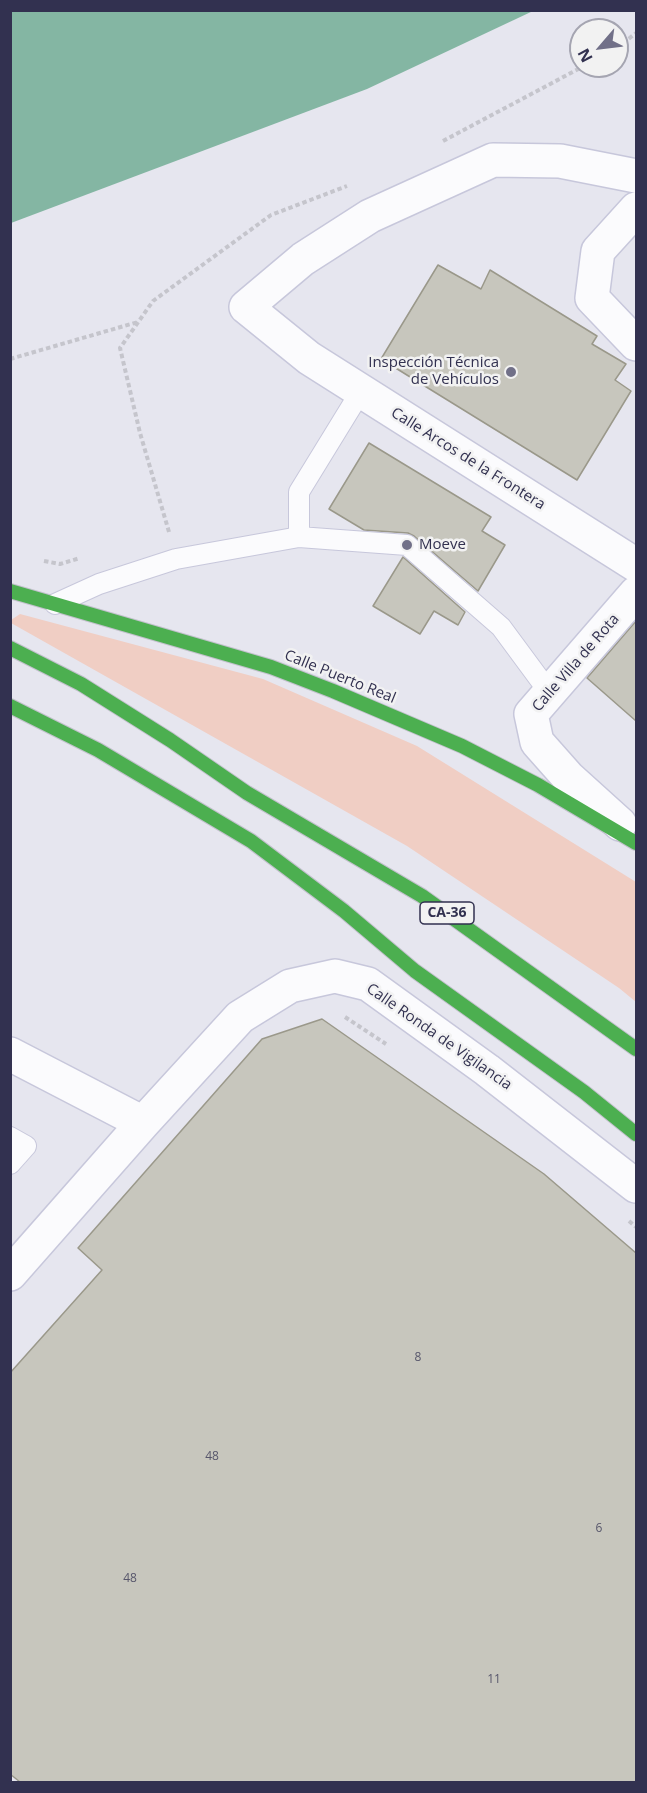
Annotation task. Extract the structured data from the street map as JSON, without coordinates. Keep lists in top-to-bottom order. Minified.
{"streets":{"main road":["Calle Puerto Real","CA-36"],"street":["Calle Arcos de la Frontera","Calle Villa de Rota","Calle Ronda de Vigilancia"]},"crossings":[["Calle Villa de Rota","Calle Puerto Real"]],"places":["Inspección Técnica de Vehículos","Moeve"],"house_numbers":["8","48","6","48","11"],"north":"bottom left"}
